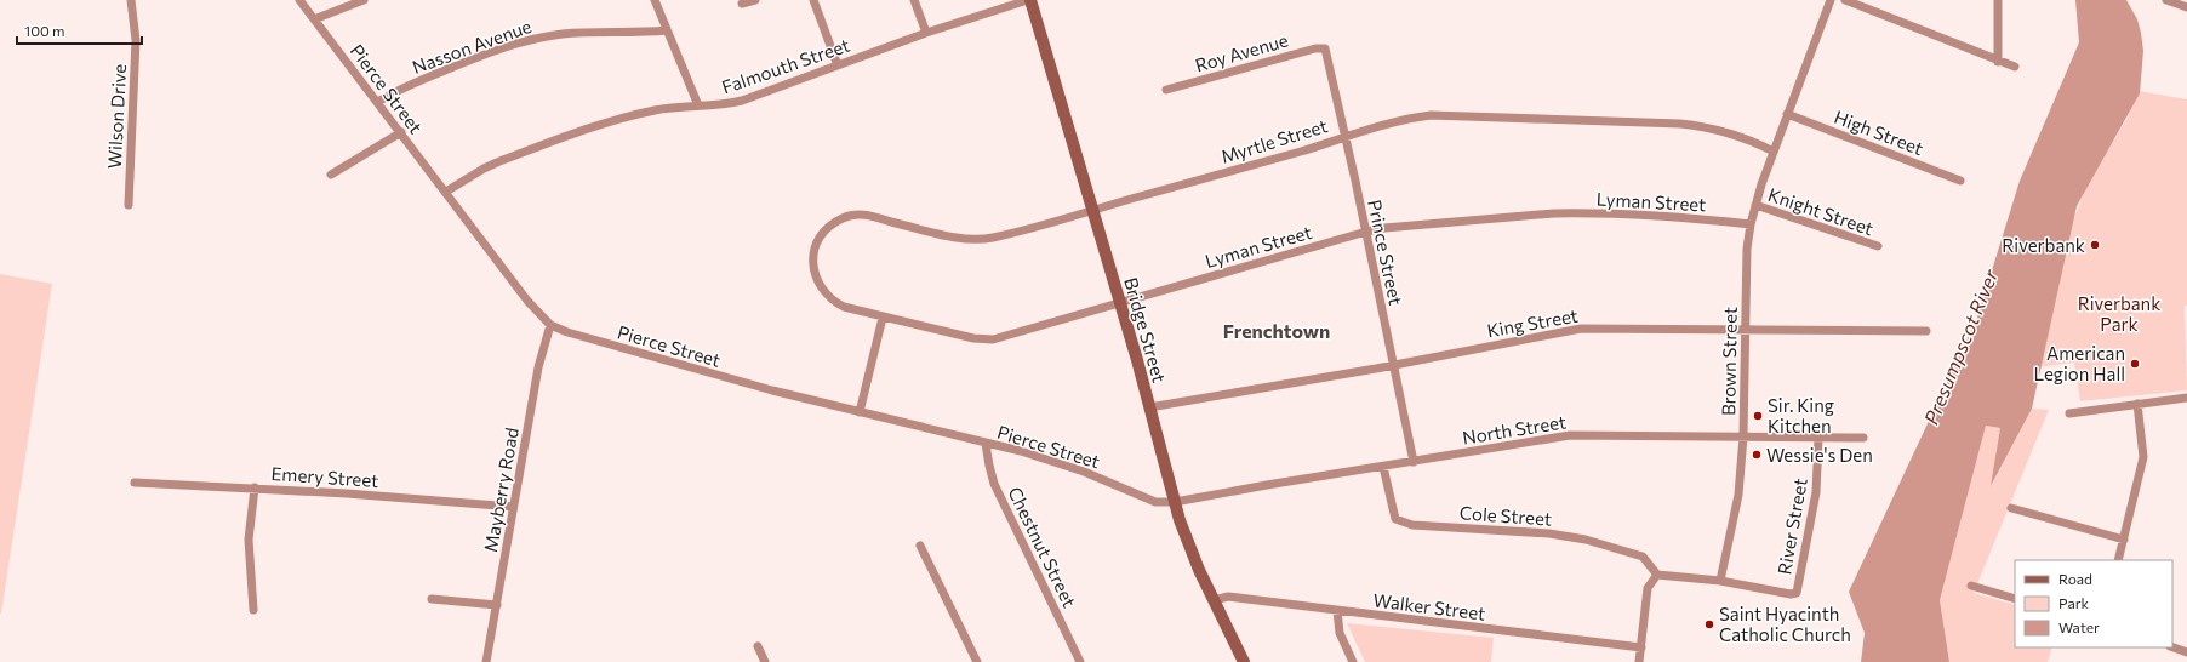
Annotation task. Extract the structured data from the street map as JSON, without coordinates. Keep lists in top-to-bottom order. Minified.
{"streets":{"street":["Nasson Avenue","Roy Avenue","Falmouth Street","Pierce Street","Wilson Drive","High Street","Myrtle Street","Lyman Street","Knight Street","Prince Street","King Street","Bridge Street","Brown Street","North Street","Emery Street","Mayberry Road","Cole Street","River Street","Chestnut Street","Walker Street"]},"crossings":[["Nasson Avenue","Pierce Street"],["Roy Avenue","Prince Street"],["Falmouth Street","Pierce Street"],["Falmouth Street","Bridge Street"],["Pierce Street","Bridge Street"],["Pierce Street","North Street"],["Pierce Street","Mayberry Road"],["Pierce Street","Chestnut Street"],["High Street","Brown Street"],["Myrtle Street","Lyman Street"],["Myrtle Street","Prince Street"],["Myrtle Street","Bridge Street"],["Myrtle Street","Brown Street"],["Lyman Street","Prince Street"],["Lyman Street","Bridge Street"],["Lyman Street","Brown Street"],["Knight Street","Brown Street"],["Prince Street","King Street"],["Prince Street","North Street"],["King Street","Bridge Street"],["King Street","Brown Street"],["Bridge Street","North Street"],["Bridge Street","Walker Street"],["Brown Street","North Street"],["Brown Street","River Street"],["North Street","Cole Street"],["North Street","River Street"],["Emery Street","Mayberry Road"]],"districts":["Frenchtown"],"water":["Presumpscot River"],"parks":["Riverbank Park"],"places":["Riverbank","American Legion Hall","Sir. King Kitchen","Wessie's Den","Saint Hyacinth Catholic Church"],"legend":["Road","Park","Water"],"scale_bar":"100 m"}
